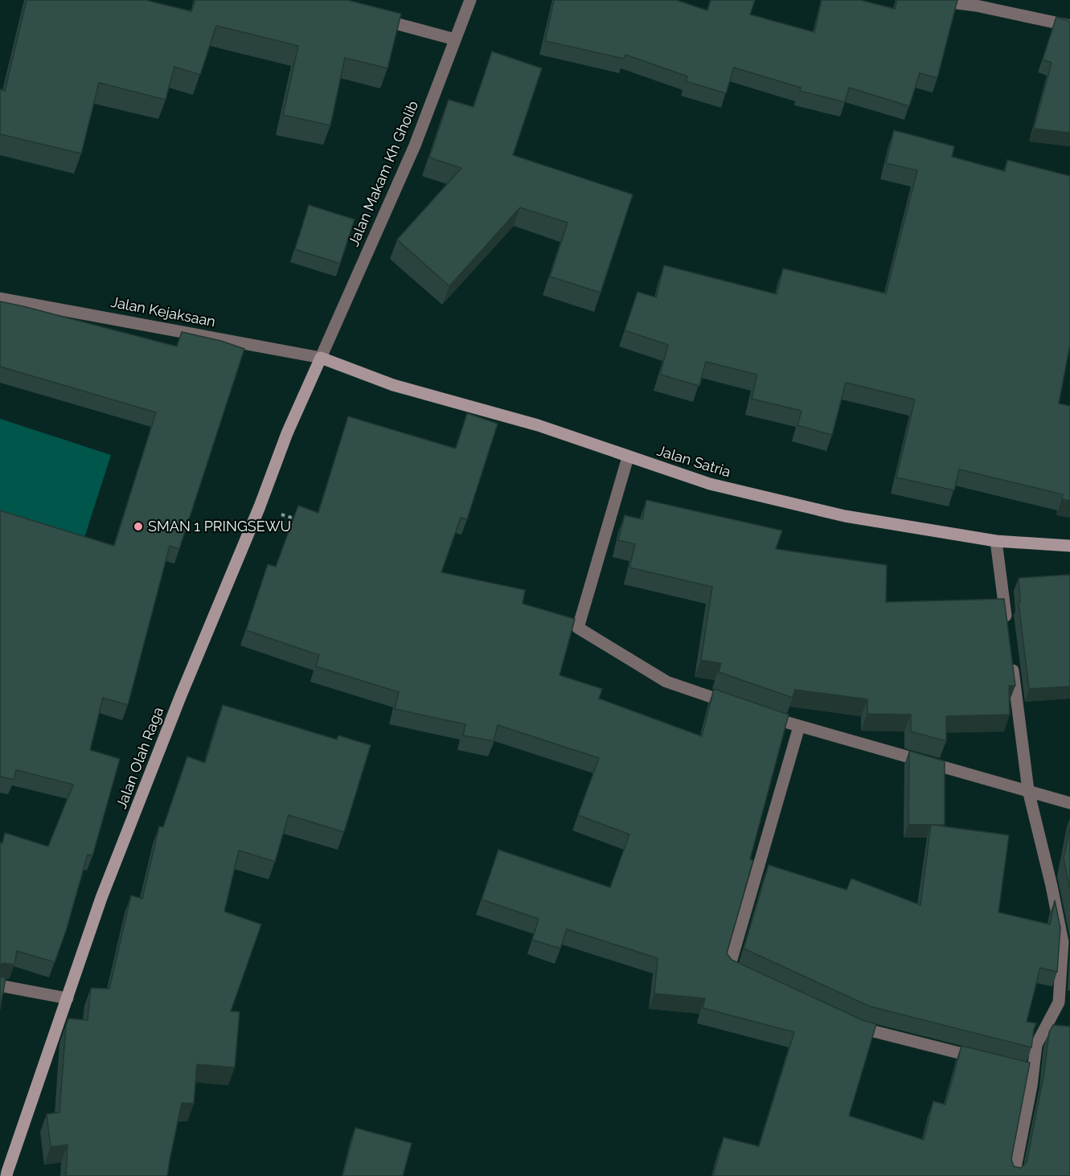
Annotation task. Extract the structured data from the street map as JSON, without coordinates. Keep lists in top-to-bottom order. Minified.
{"streets":{"street":["Jalan Makam Kh Gholib","Jalan Kejaksaan","Jalan Satria","Jalan Olah Raga"]},"crossings":[["Jalan Makam Kh Gholib","Jalan Kejaksaan"],["Jalan Makam Kh Gholib","Jalan Satria"],["Jalan Makam Kh Gholib","Jalan Olah Raga"],["Jalan Kejaksaan","Jalan Satria"],["Jalan Kejaksaan","Jalan Olah Raga"],["Jalan Satria","Jalan Olah Raga"]],"places":["SMAN 1 PRINGSEWU"]}
